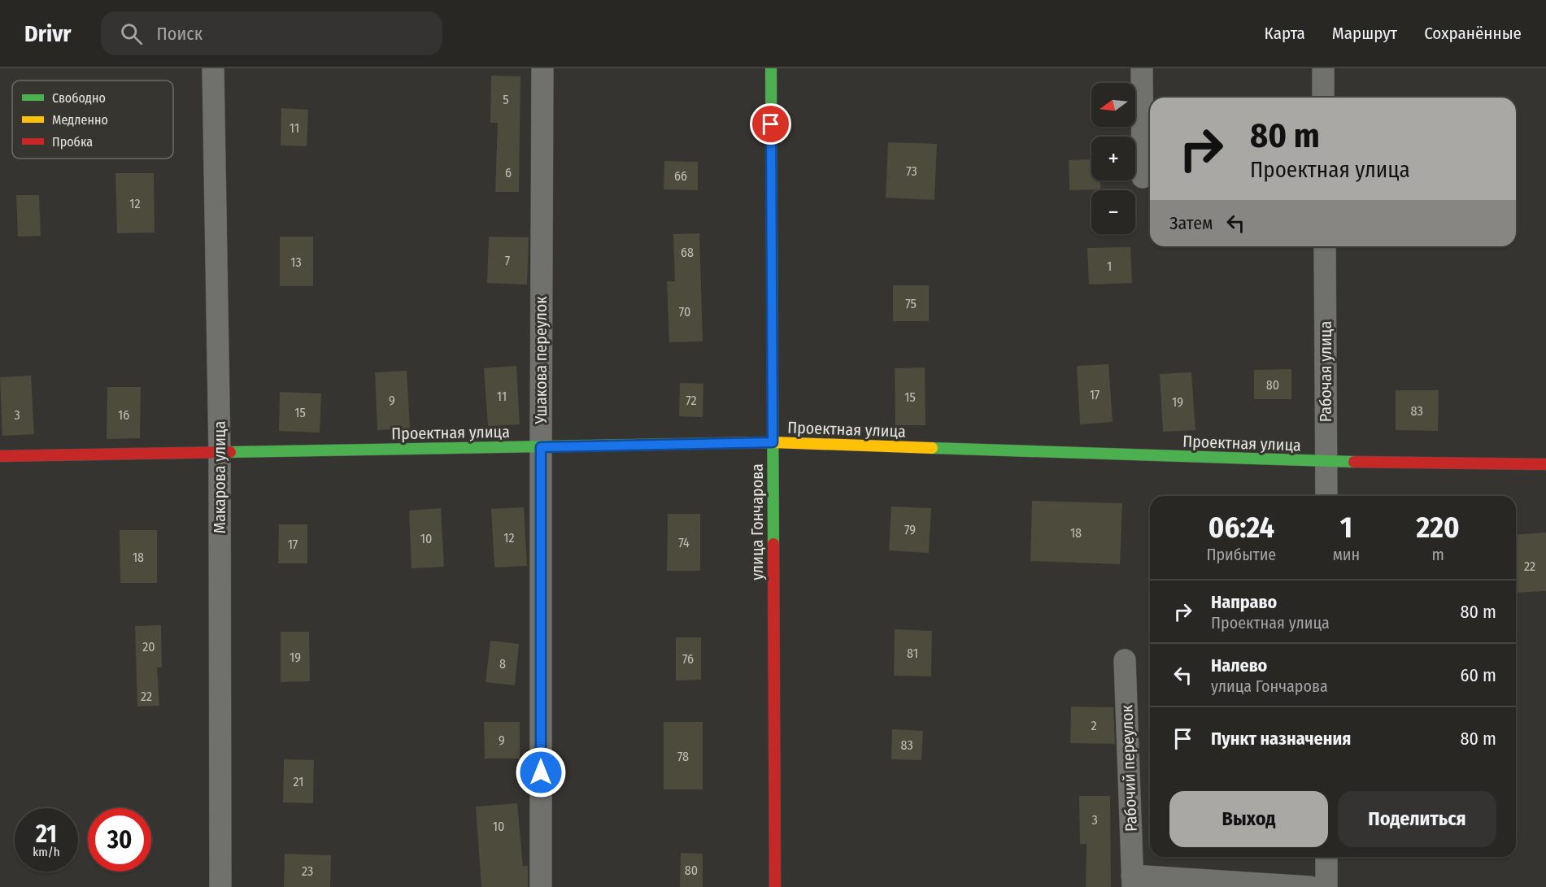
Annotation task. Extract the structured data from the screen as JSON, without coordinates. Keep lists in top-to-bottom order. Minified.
{"streets":{"street":["Ушакова переулок","Рабочая улица","Проектная улица","Макарова улица","улица Гончарова","Рабочий переулок"]},"crossings":[["Ушакова переулок","Проектная улица"],["Рабочая улица","Проектная улица"],["Проектная улица","Макарова улица"],["Проектная улица","улица Гончарова"]],"house_numbers":["5","11","73","6","66","12","68","7","13","1","75","70","80","17","11","15","9","72","19","83","15","3","16","79","18","12","10","74","17","18","22","20","81","19","76","8","22","2","9","83","78","21","3","10","80","23"],"legend":["Свободно","Медленно","Пробка"],"north":"left","page":{"header":"Drivr","search":"Поиск","nav":["Карта","Маршрут","Сохранённые"],"map_buttons":["+","−"],"turn":["80 m","Проектная улица"],"then":"Затем","eta":["06:24","Прибытие","1","мин","220","m"],"list":[{"name":"Направо","note":"Проектная улица","value":"80 m"},{"name":"Налево","note":"улица Гончарова","value":"60 m"},{"name":"Пункт назначения","value":"80 m"}],"buttons":["Выход","Поделиться"],"speed":"21 km/h","limit":"30"}}
